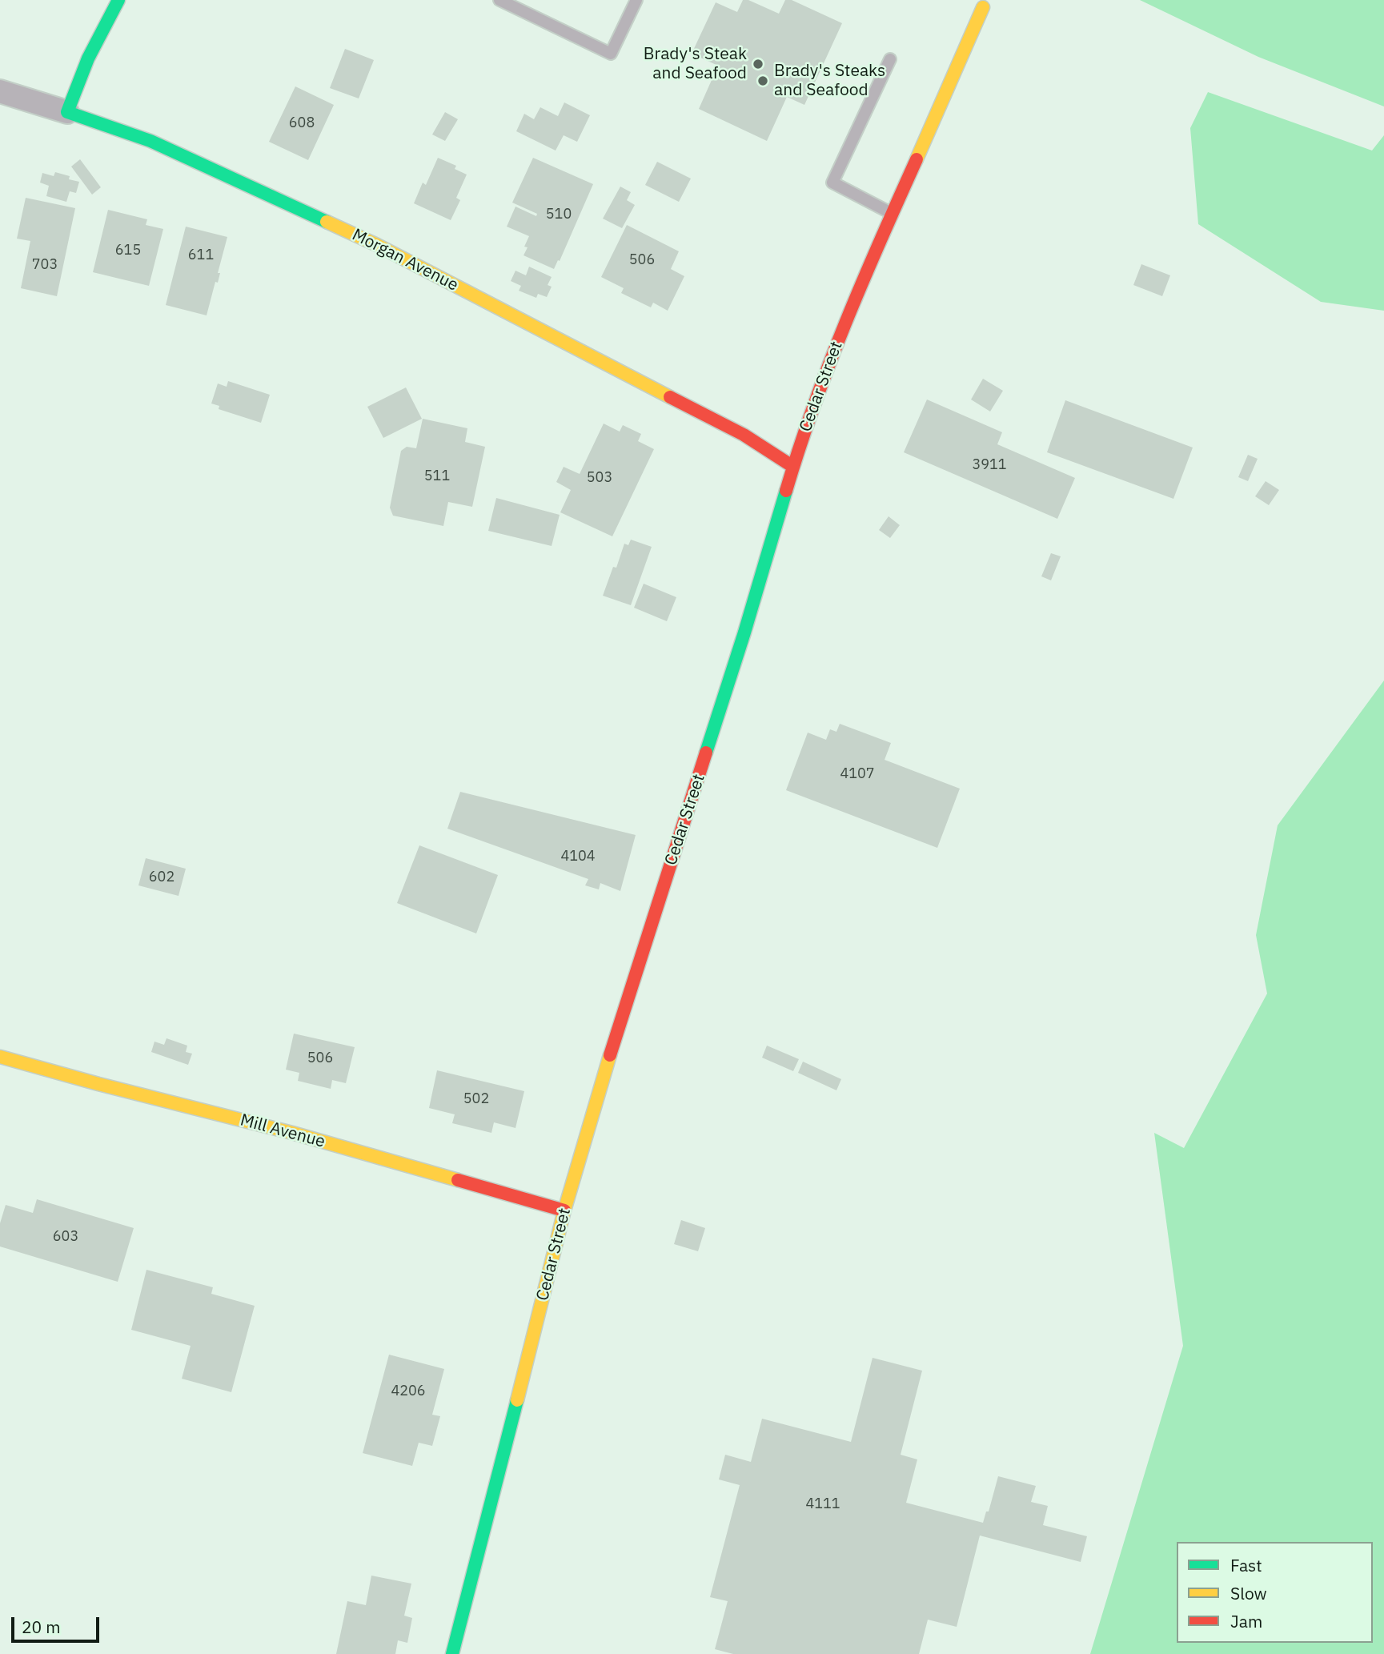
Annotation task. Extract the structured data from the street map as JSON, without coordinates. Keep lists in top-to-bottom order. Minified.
{"streets":{"street":["Morgan Avenue","Cedar Street","Mill Avenue"]},"crossings":[["Morgan Avenue","Cedar Street"],["Cedar Street","Mill Avenue"]],"places":["Brady's Steak and Seafood","Brady's Steaks and Seafood"],"house_numbers":["608","510","615","611","506","703","3911","511","503","4107","4104","602","506","502","603","4206","4111"],"legend":["Fast","Slow","Jam"],"scale_bar":"20 m"}
